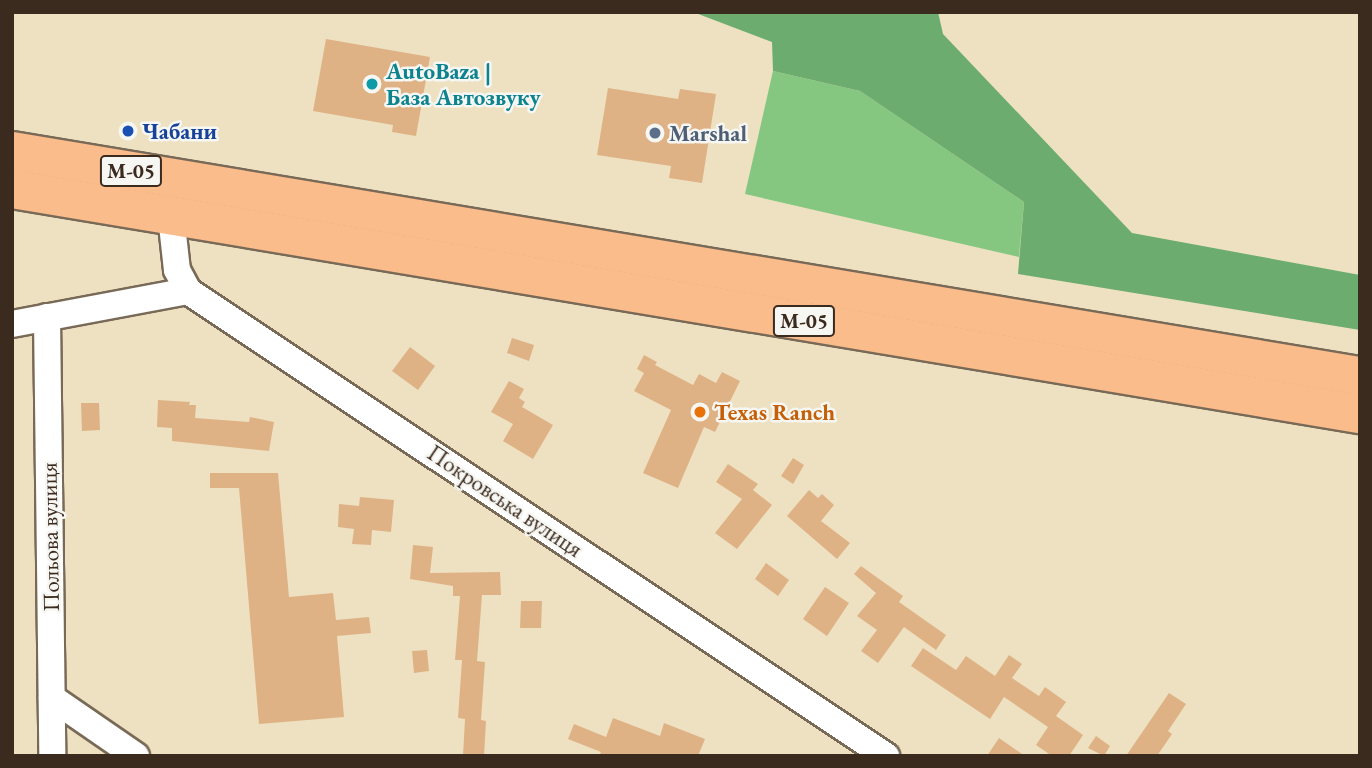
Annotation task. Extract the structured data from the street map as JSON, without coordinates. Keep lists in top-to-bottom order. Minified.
{"streets":{"highway":["М-05"],"street":["Покровська вулиця","Польова вулиця"]},"places":["AutoBaza | База Автозвуку","Чабани","Marshal","Texas Ranch"]}
